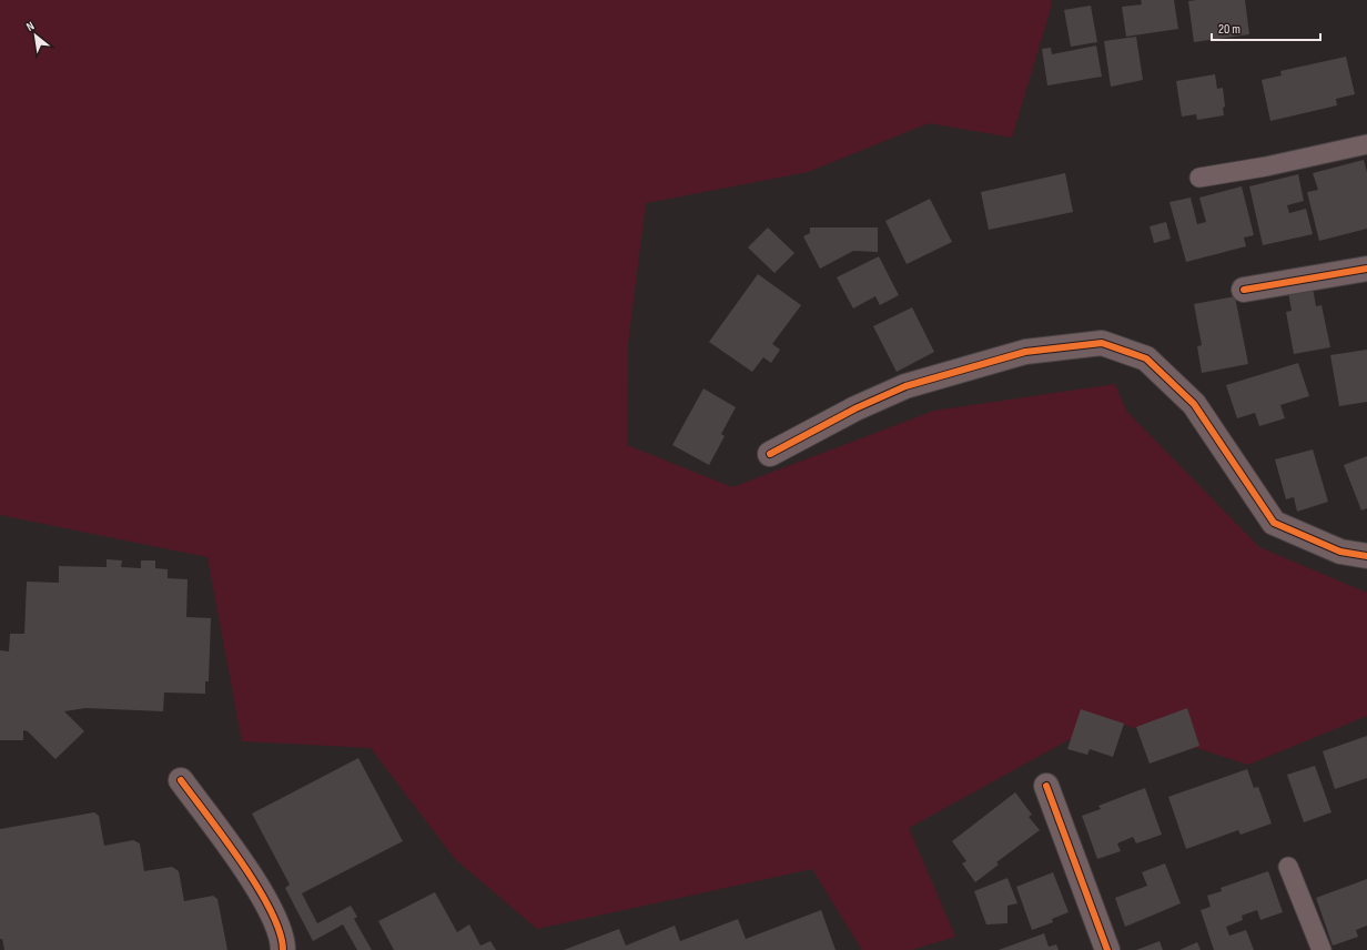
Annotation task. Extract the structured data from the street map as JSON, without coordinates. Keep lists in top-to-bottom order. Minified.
{"scale_bar":"20 m","north":"top left"}
